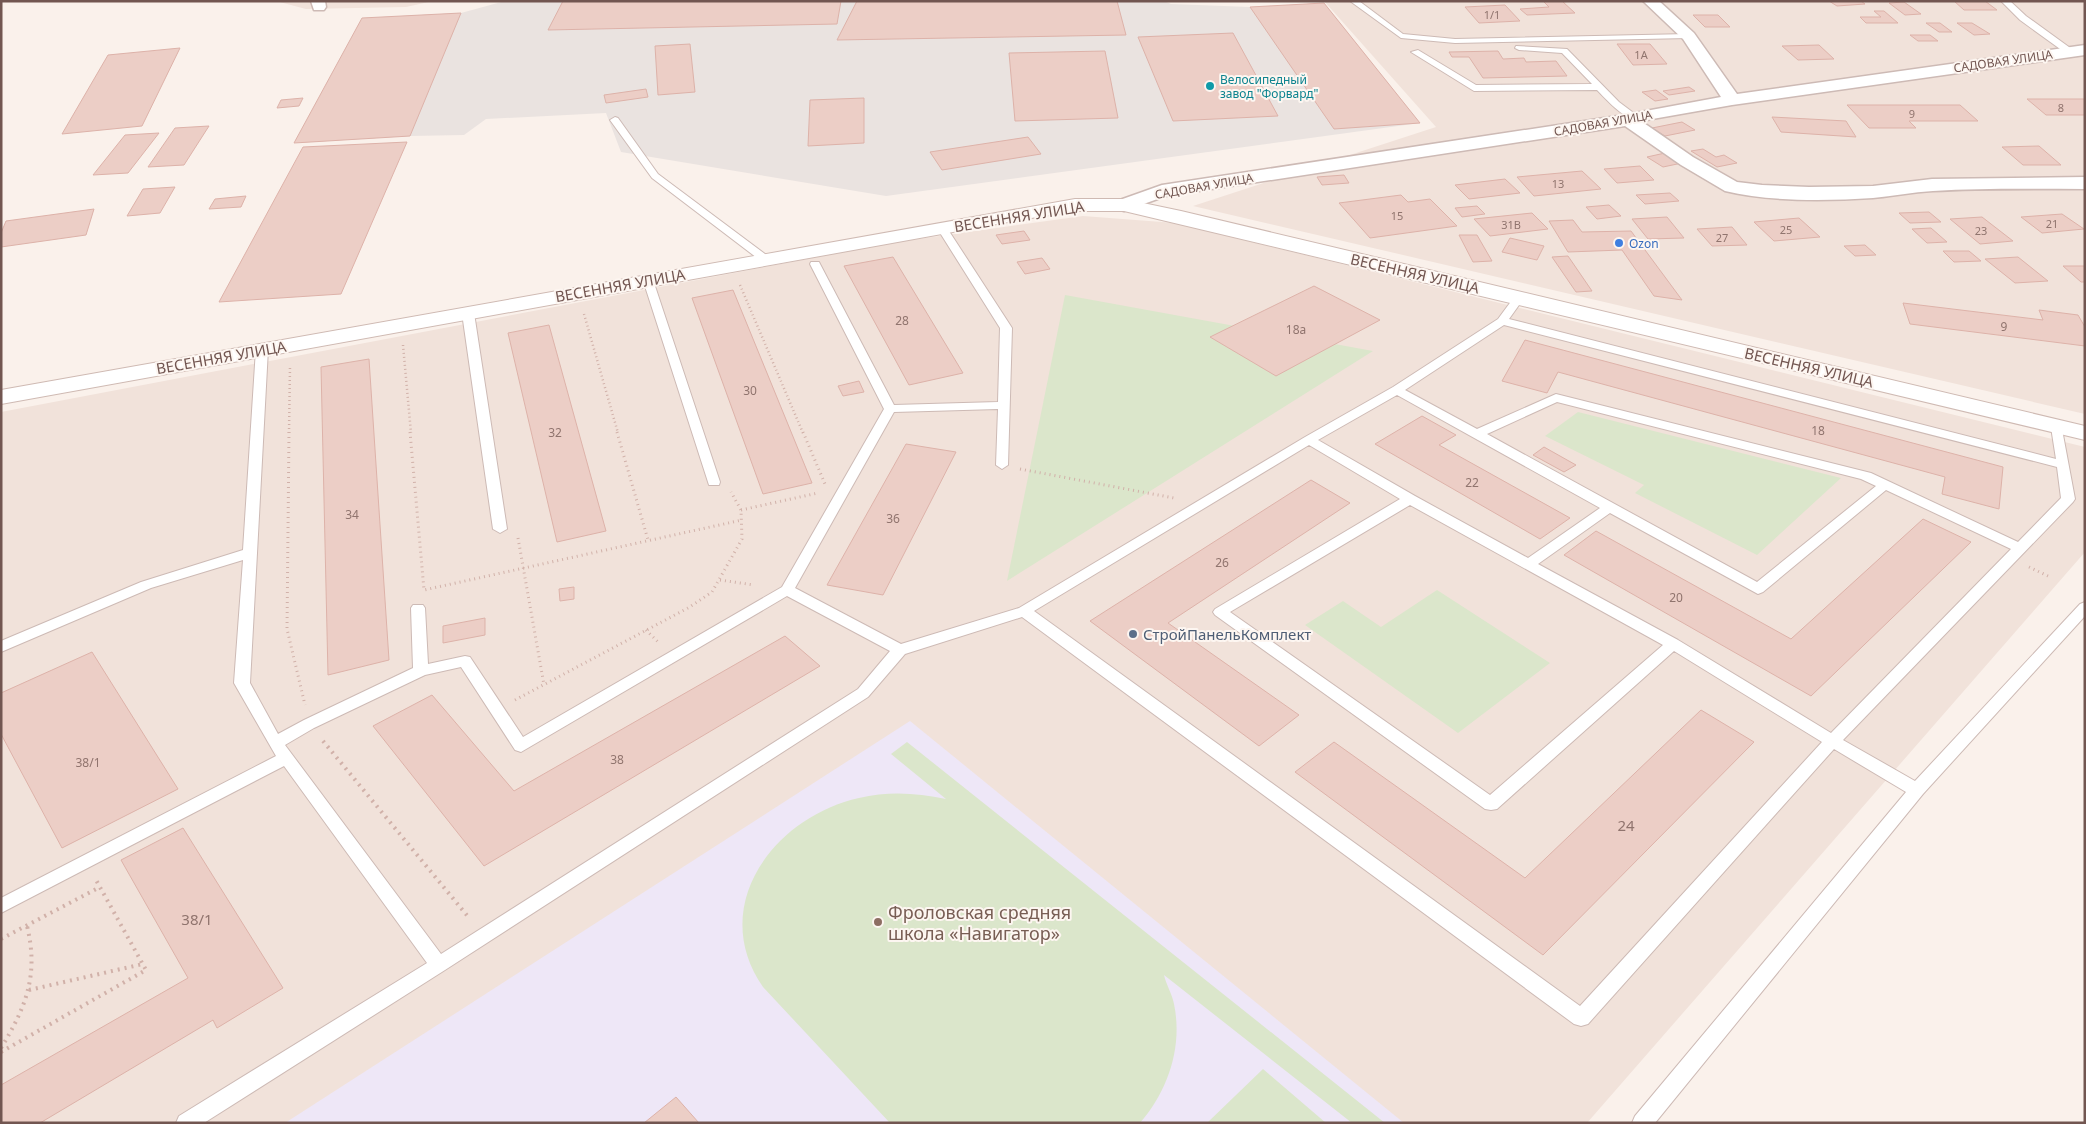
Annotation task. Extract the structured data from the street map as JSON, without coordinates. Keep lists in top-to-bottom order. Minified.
{"streets":{"street":["САДОВАЯ УЛИЦА","ВЕСЕННЯЯ УЛИЦА"]},"crossings":[["САДОВАЯ УЛИЦА","ВЕСЕННЯЯ УЛИЦА"]],"places":["Велосипедный завод \"Форвард\"","Ozon","СтройПанельКомплект","Фроловская средняя школа «Навигатор»"],"house_numbers":["1/1","1А","8","9","13","15","21","31В","25","23","27","28","9","18а","30","18","32","22","34","36","26","20","38","38/1","24","38/1"]}
